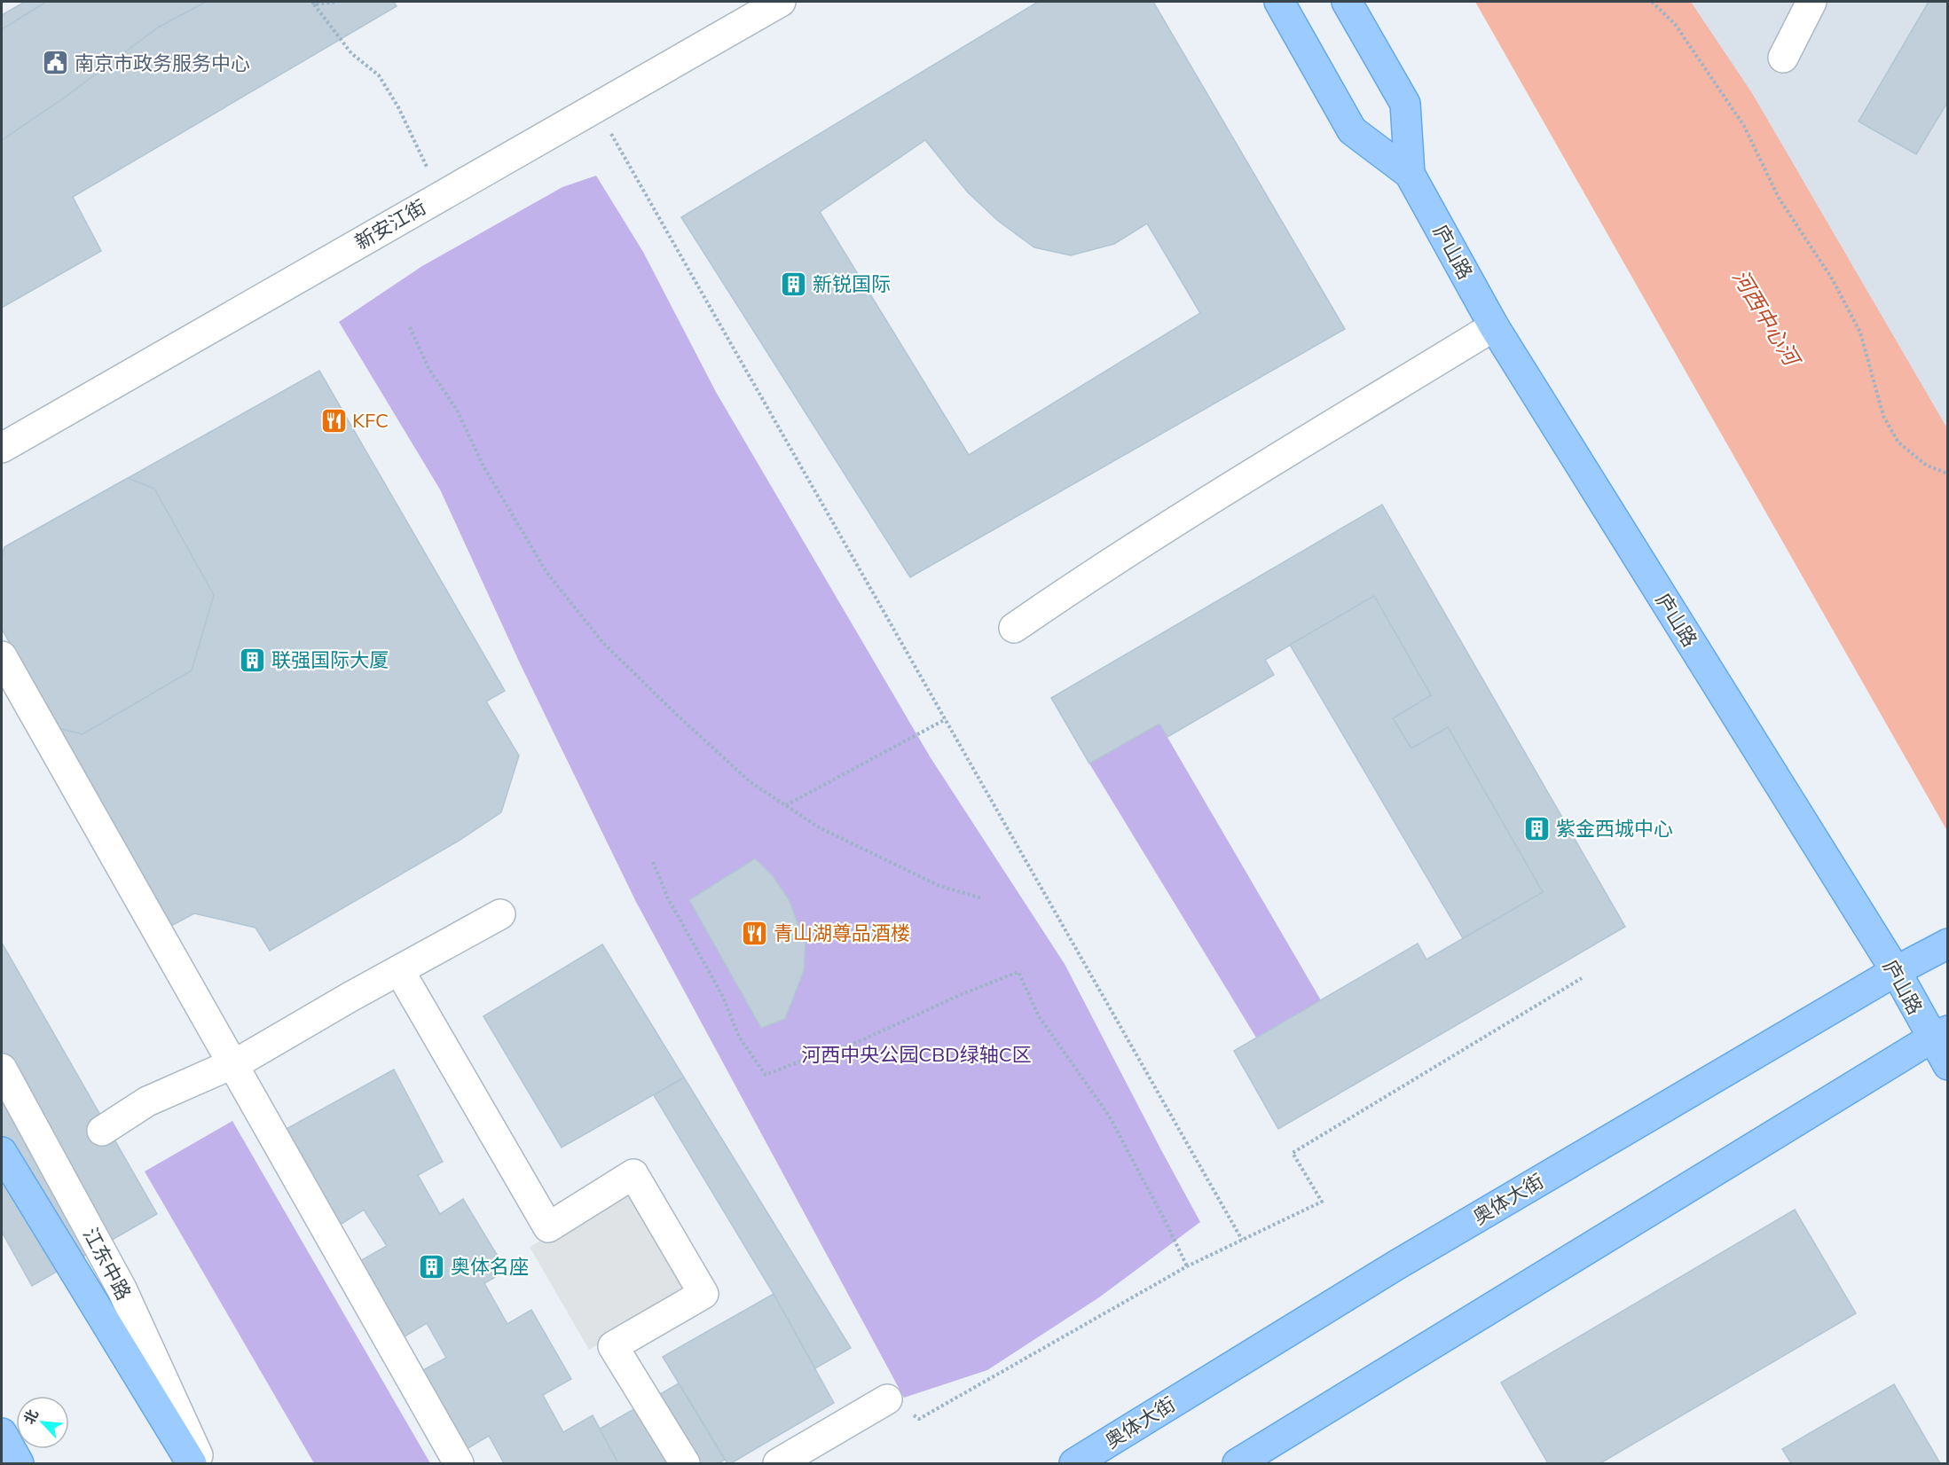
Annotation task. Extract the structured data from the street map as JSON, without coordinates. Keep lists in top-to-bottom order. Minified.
{"streets":{"main road":["庐山路","奥体大街","江东中路"],"street":["新安江街"]},"crossings":[["庐山路","奥体大街"]],"water":["河西中心河"],"parks":["河西中央公园CBD绿轴C区"],"places":{"public building":["南京市政务服务中心"],"building":["新锐国际","联强国际大厦","紫金西城中心","奥体名座"],"restaurant":["KFC","青山湖尊品酒楼"]},"north":"top left"}
